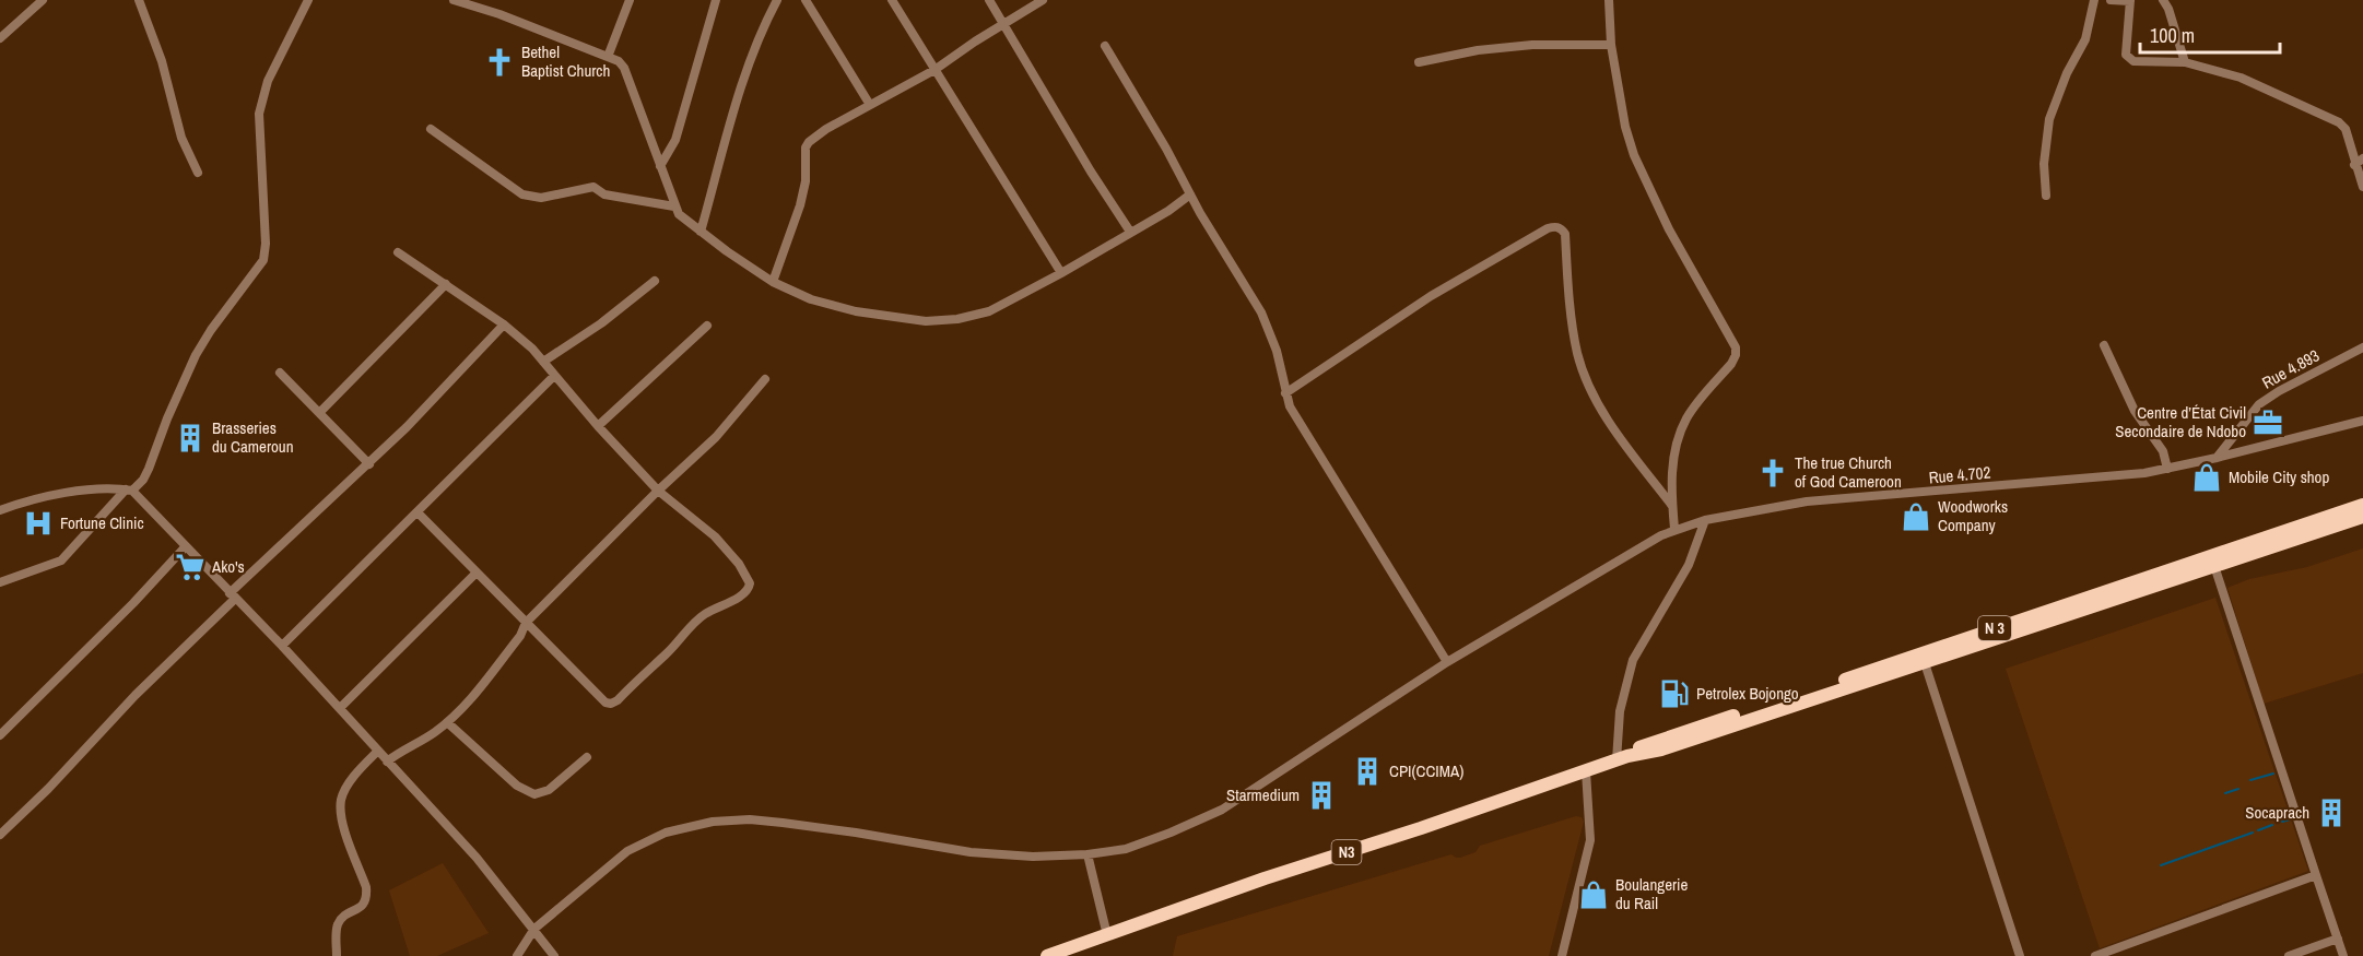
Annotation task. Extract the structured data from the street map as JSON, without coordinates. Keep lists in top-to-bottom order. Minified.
{"streets":{"highway":["N 3","N3"],"street":["Rue 4.893","Rue 4.702"]},"crossings":[["Rue 4.893","Rue 4.702"],["N 3","N3"]],"places":{"church":["Bethel Baptist Church","The true Church of God Cameroon"],"office":["Centre d’État Civil Secondaire de Ndobo"],"building":["Brasseries du Cameroun","CPI(CCIMA)","Starmedium","Socaprach"],"shop":["Mobile City shop","Woodworks Company","Boulangerie du Rail"],"hospital":["Fortune Clinic"],"supermarket":["Ako's"],"fuel station":["Petrolex Bojongo"]},"scale_bar":"100 m"}
